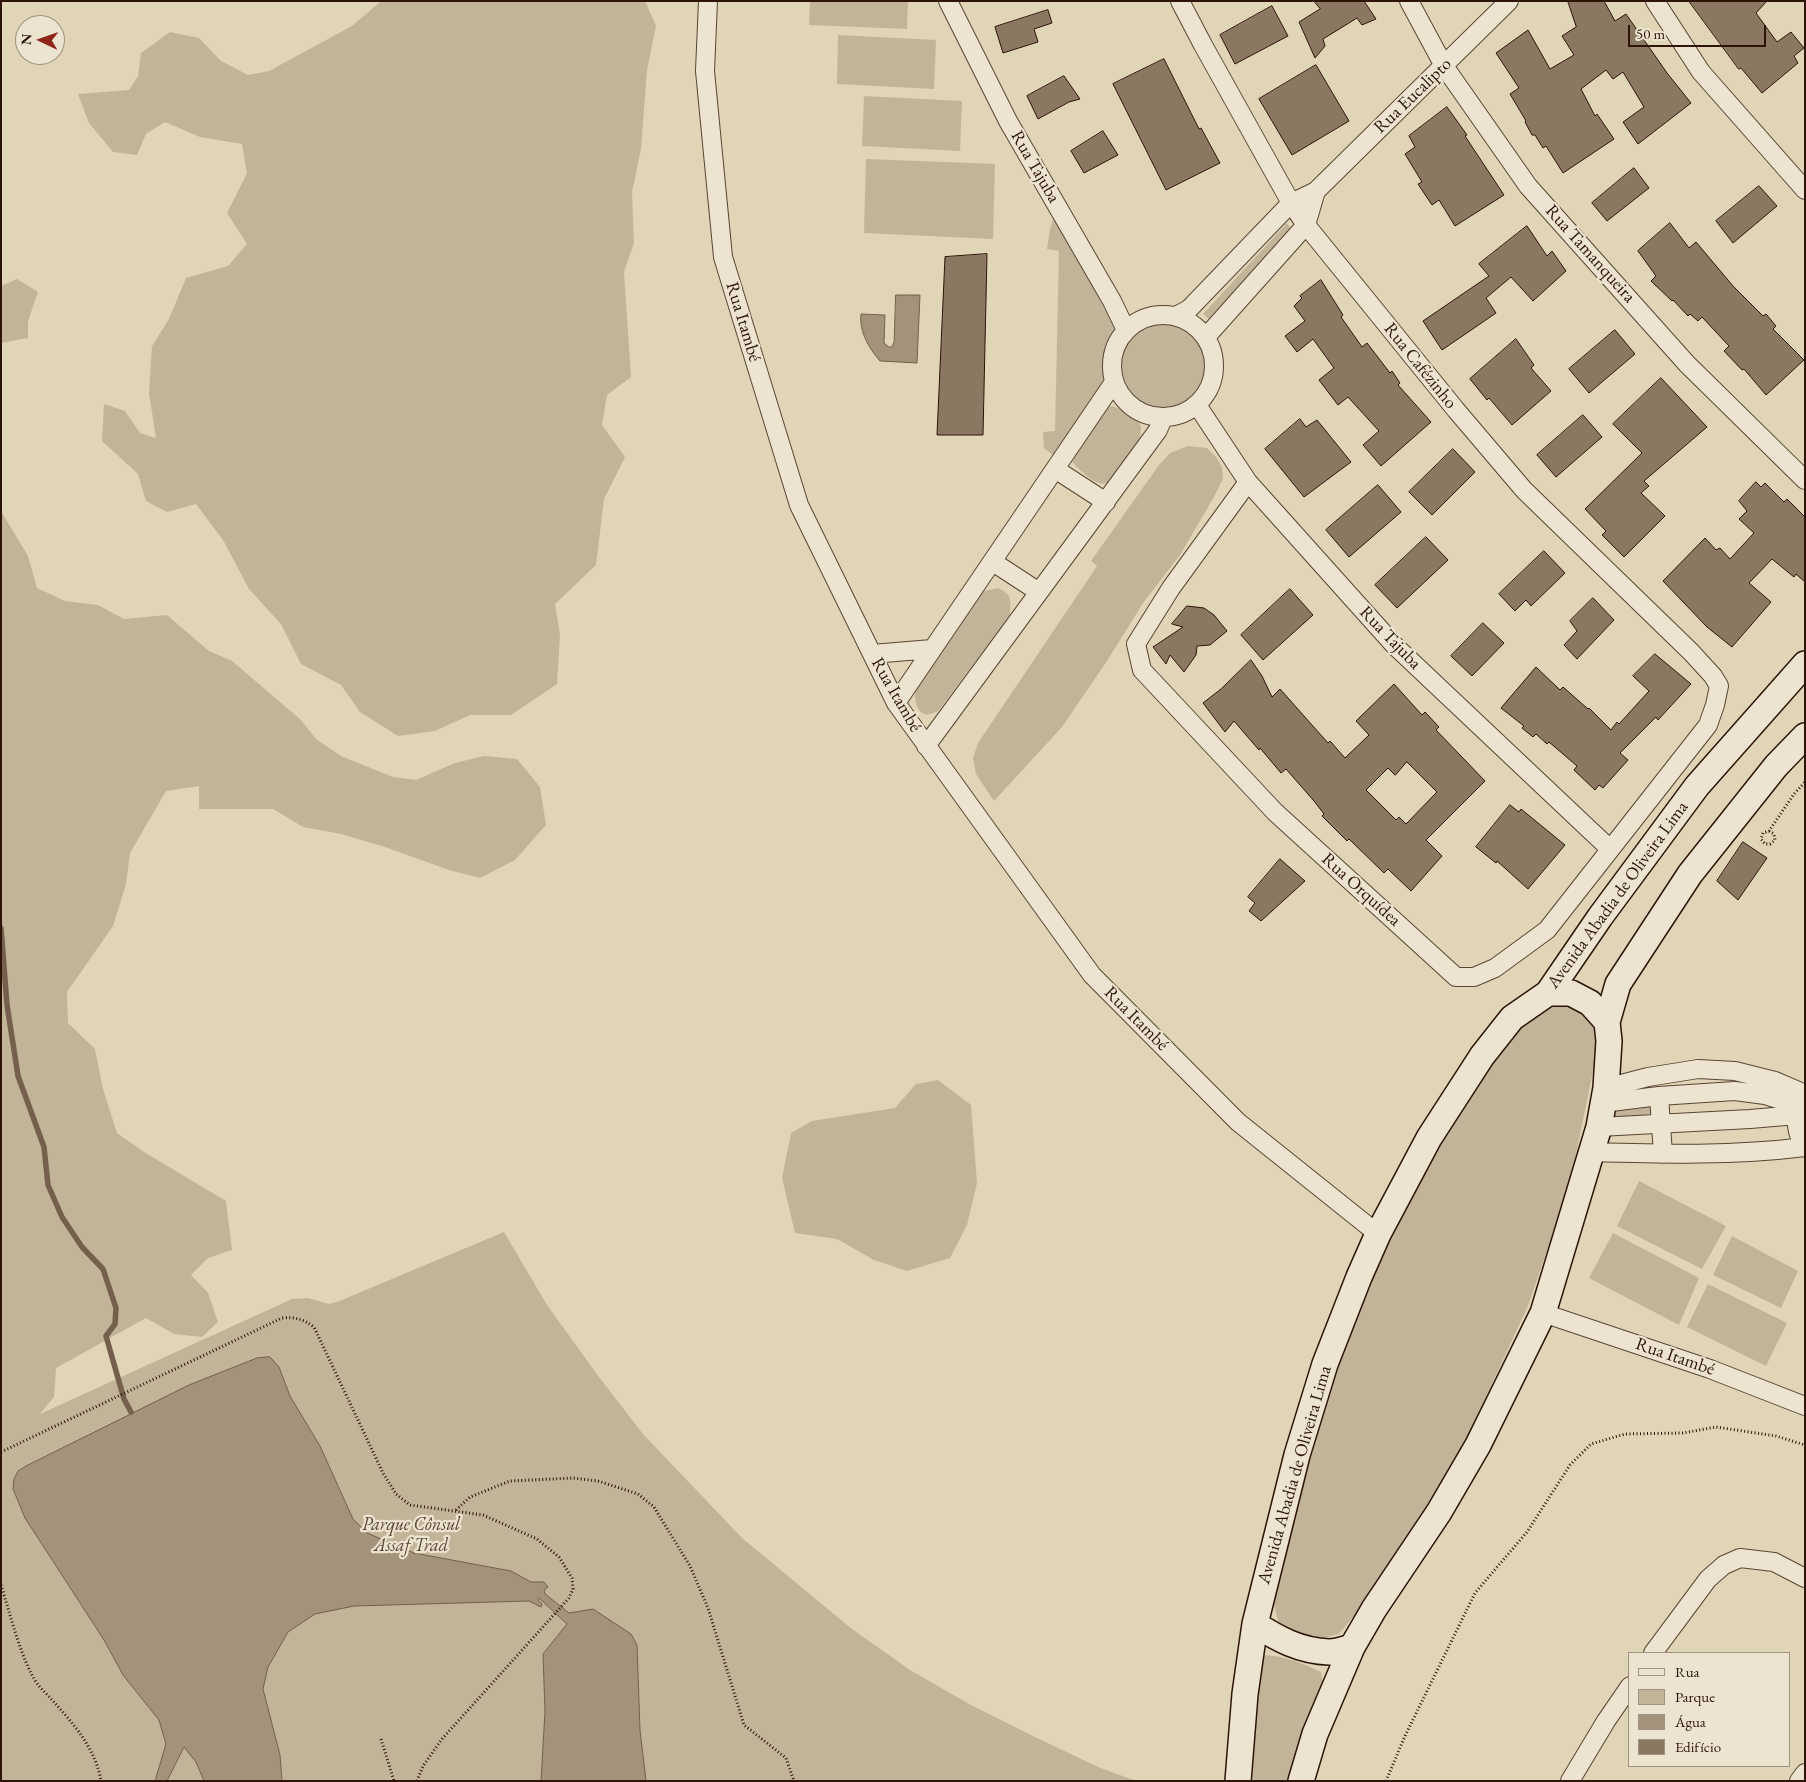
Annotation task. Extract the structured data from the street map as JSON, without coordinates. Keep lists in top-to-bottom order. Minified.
{"streets":{"street":["Rua Eucalipto","Rua Tajuba","Rua Tamanqueira","Rua Itambé","Rua Cafézinho","Rua Orquídea","Avenida Abadia de Oliveira Lima"]},"crossings":[["Rua Eucalipto","Rua Tamanqueira"],["Rua Eucalipto","Rua Cafézinho"],["Rua Tajuba","Rua Orquídea"],["Rua Itambé","Avenida Abadia de Oliveira Lima"],["Rua Cafézinho","Rua Orquídea"]],"parks":["Parque Cônsul Assaf Trad"],"legend":["Rua","Parque","Água","Edifício"],"scale_bar":"50 m","north":"left"}
